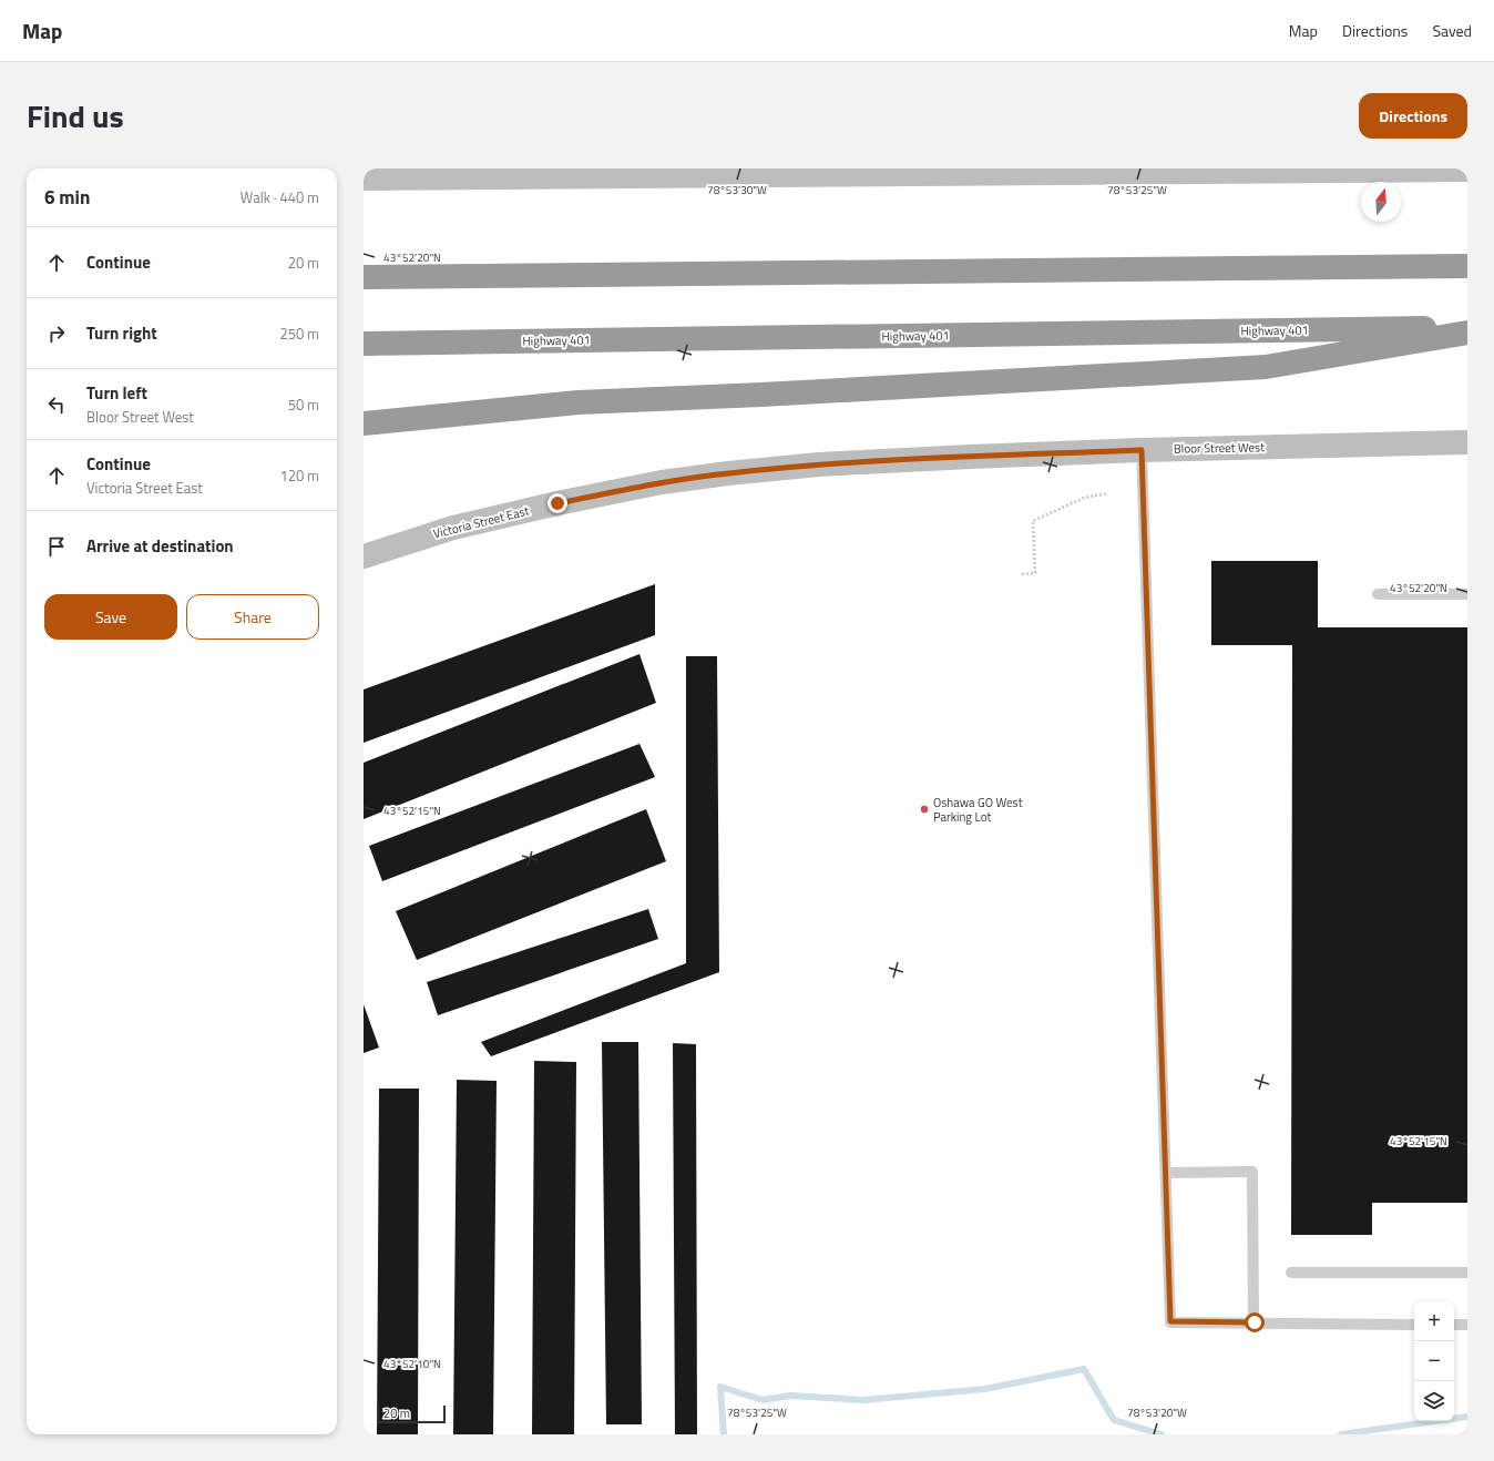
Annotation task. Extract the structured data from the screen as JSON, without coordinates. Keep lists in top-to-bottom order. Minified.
{"streets":{"highway":["Highway 401"],"main road":["Bloor Street West","Victoria Street East"]},"crossings":[["Bloor Street West","Victoria Street East"]],"places":["Oshawa GO West Parking Lot"],"scale_bar":"20 m","north":"top","page":{"header":"Map","nav":["Map","Directions","Saved"],"title":"Find us","buttons":["Directions",["Save","Share"]],"heading":["6 min","Walk · 440 m"],"list":[["Continue","20 m"],["Turn right","250 m"],["Turn left","Bloor Street West","50 m"],["Continue","Victoria Street East","120 m"],"Arrive at destination"],"map_buttons":["+","−"],"scale":"20 m"},"coordinates":["78°53'30\"W","78°53'25\"W","43°52'20\"N","43°52'15\"N","43°52'10\"N","78°53'20\"W"]}
